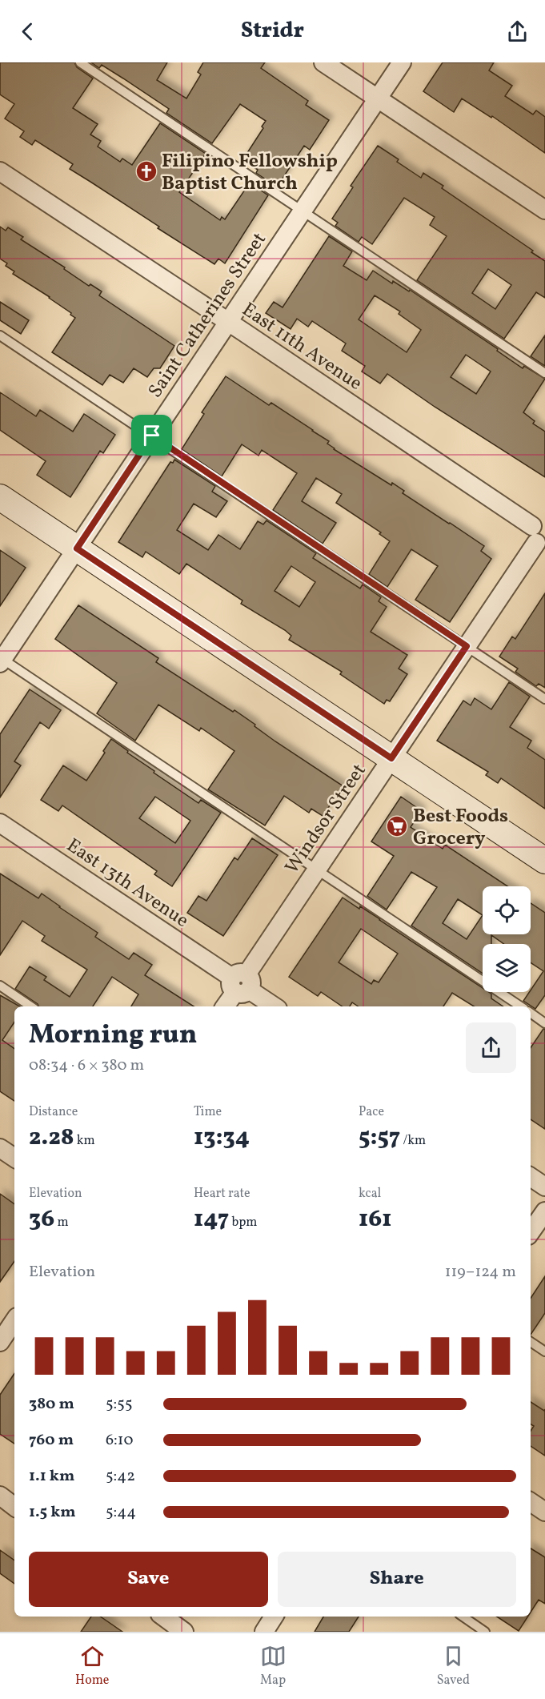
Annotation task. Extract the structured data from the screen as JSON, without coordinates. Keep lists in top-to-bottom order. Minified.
{"streets":{"street":["Saint Catherines Street","East 11th Avenue","Windsor Street","East 13th Avenue"]},"crossings":[["Saint Catherines Street","East 11th Avenue"],["East 11th Avenue","Windsor Street"],["Windsor Street","East 13th Avenue"]],"places":{"church":["Filipino Fellowship Baptist Church"],"supermarket":["Best Foods Grocery"]},"page":{"header":"Stridr","heading":["Morning run","08:34 · 6 × 380 m"],"stats":[["Distance","2.28 km"],["Time","13:34"],["Pace","5:57 /km"],["Elevation","36 m"],["Heart rate","147 bpm"],["kcal","161"]],"chart":["Elevation","119–124 m"],"list":[{"name":"380 m","note":"5:55"},{"name":"760 m","note":"6:10"},{"name":"1.1 km","note":"5:42"},{"name":"1.5 km","note":"5:44"}],"buttons":["Save","Share"],"tabs":["Home","Map","Saved"]}}
